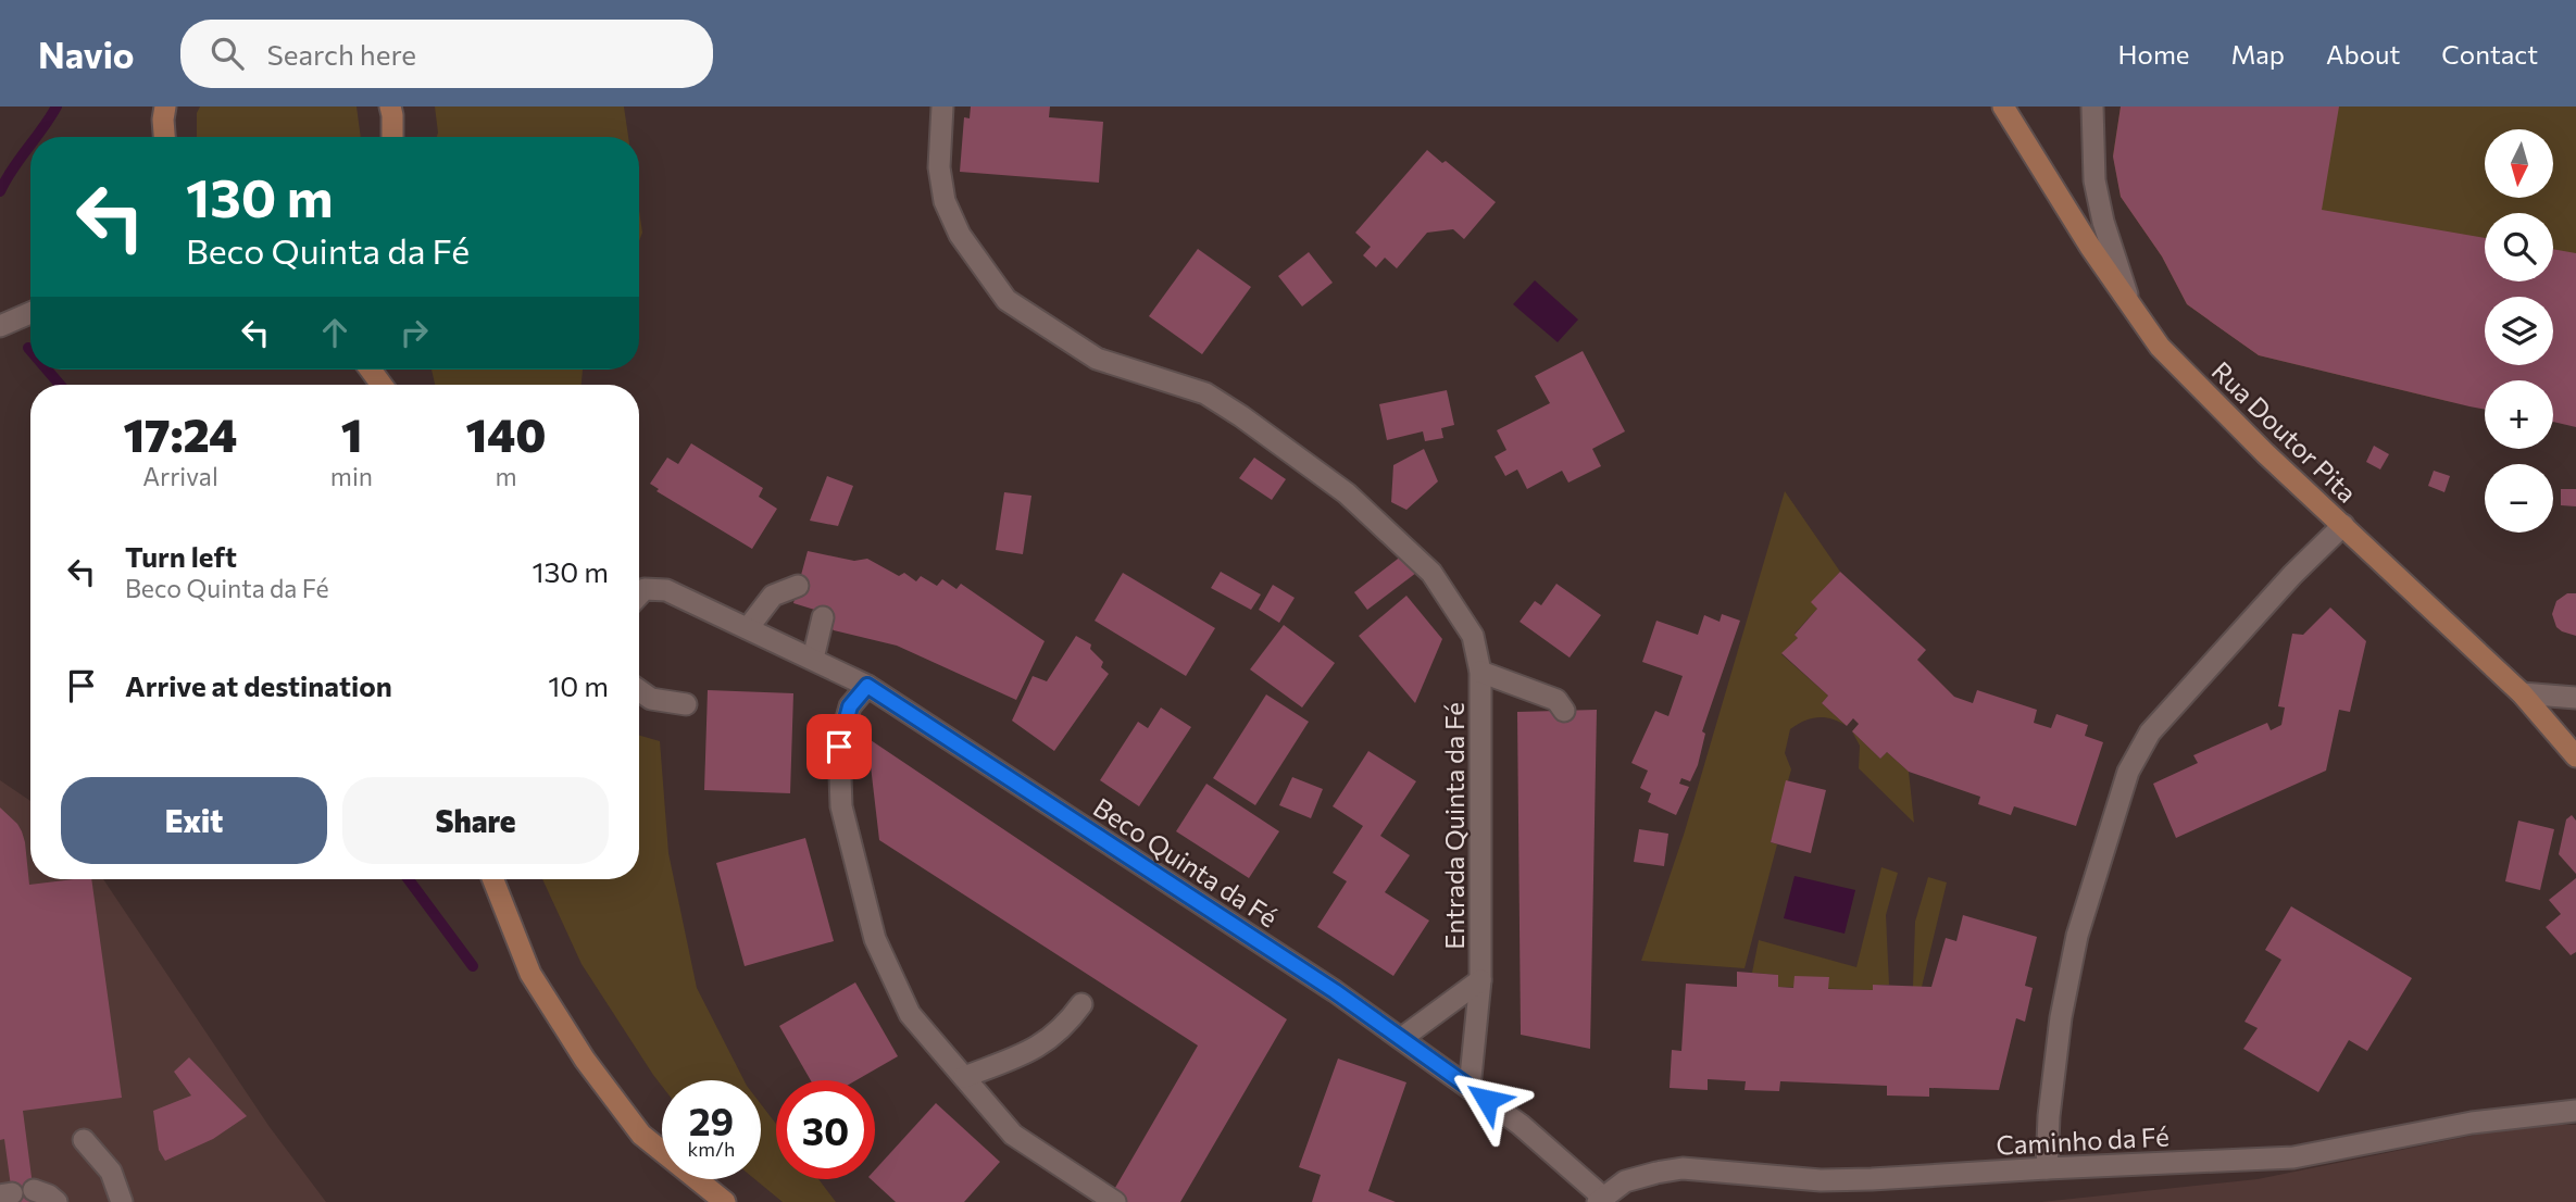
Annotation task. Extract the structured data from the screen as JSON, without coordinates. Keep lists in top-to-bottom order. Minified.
{"streets":{"main road":["Rua Doutor Pita"],"street":["Entrada Quinta da Fé","Beco Quinta da Fé","Caminho da Fé"]},"crossings":[["Entrada Quinta da Fé","Beco Quinta da Fé"],["Beco Quinta da Fé","Caminho da Fé"]],"north":"bottom","page":{"header":"Navio","search":"Search here","nav":["Home","Map","About","Contact"],"map_buttons":["+","−"],"turn":["130 m","Beco Quinta da Fé"],"eta":["17:24","Arrival","1","min","140","m"],"list":[{"name":"Turn left","note":"Beco Quinta da Fé","value":"130 m"},{"name":"Arrive at destination","value":"10 m"}],"buttons":["Exit","Share"],"speed":"29 km/h","limit":"30"}}
